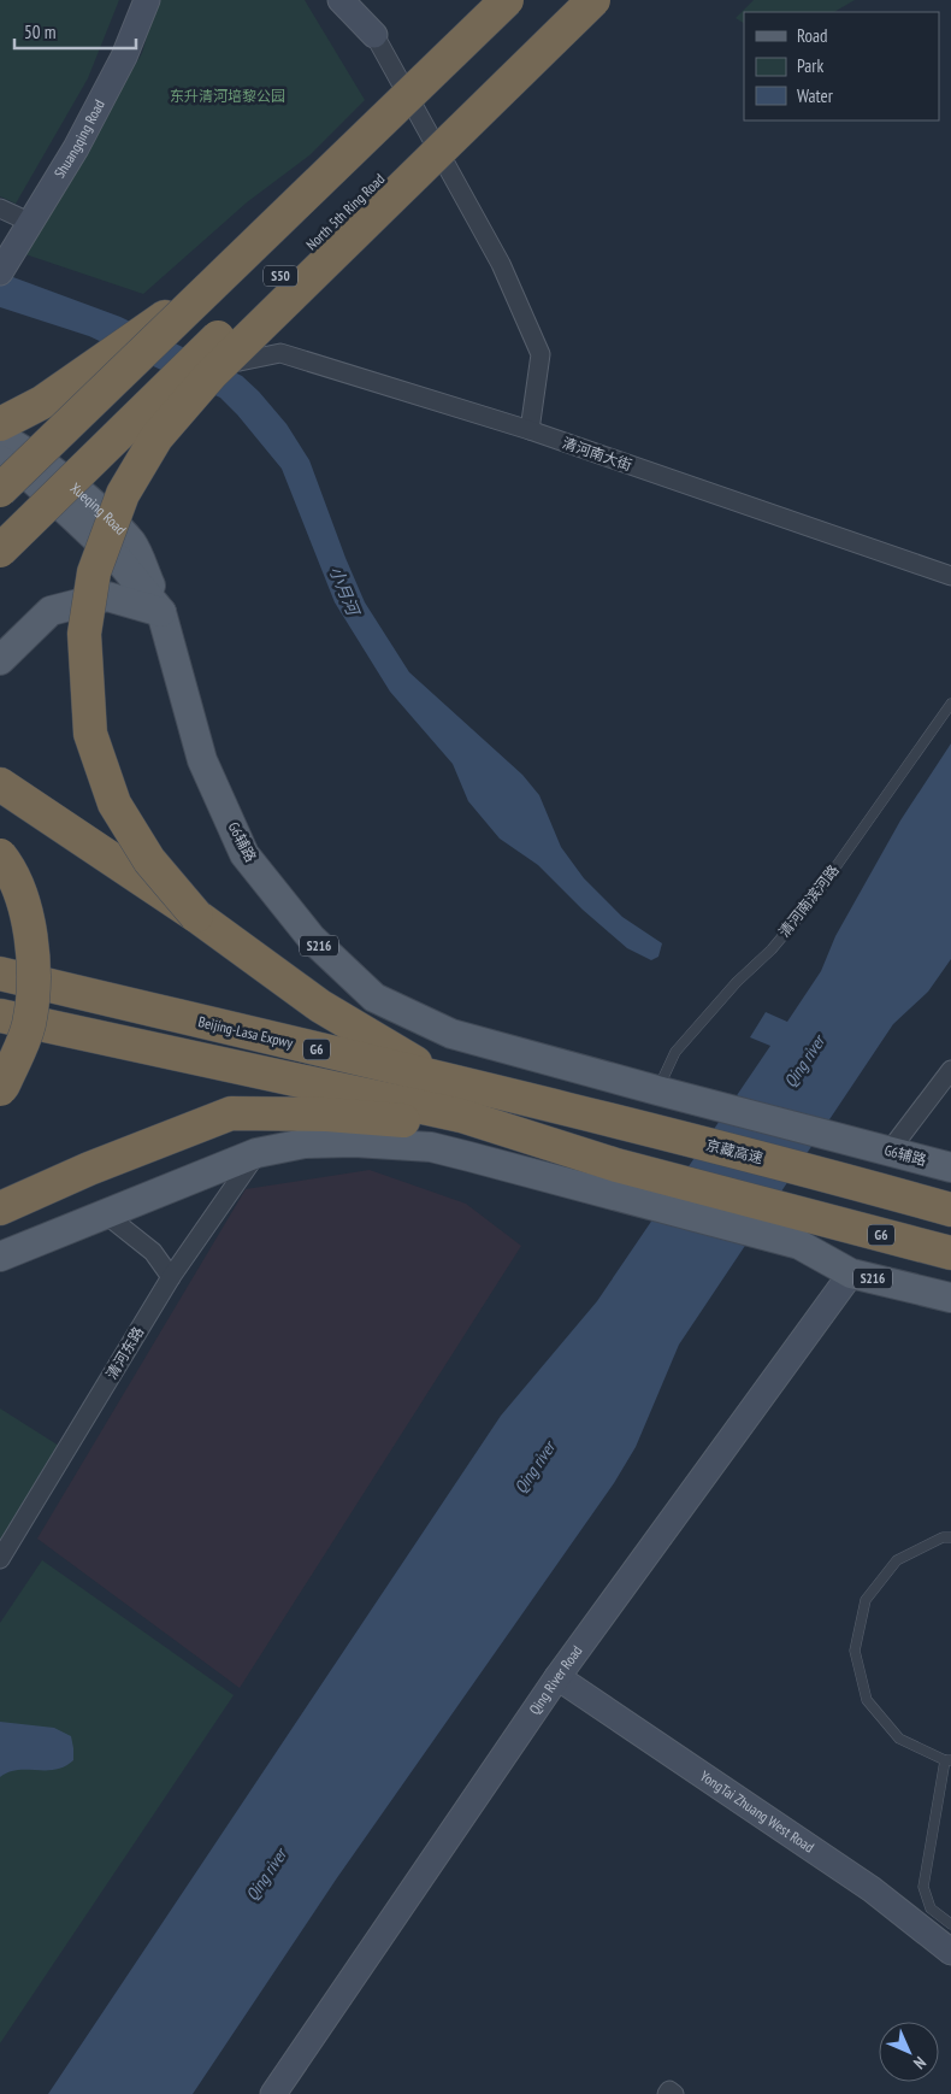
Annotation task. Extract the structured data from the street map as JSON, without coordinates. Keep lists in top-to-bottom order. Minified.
{"streets":{"highway":["North 5th Ring Road","S50","Beijing-Lasa Expwy","G6","京藏高速"],"main road":["Xueqing Road","G6辅路","S216"],"street":["Shuangqing Road","清河南大街","清河东路","Qing River Road","YongTai Zhuang West Road"],"lane":["清河南滨河路"]},"crossings":[["Xueqing Road","G6辅路"],["G6辅路","清河南滨河路"],["S216","G6"],["S216","Qing River Road"],["Beijing-Lasa Expwy","京藏高速"],["Qing River Road","YongTai Zhuang West Road"]],"water":["小月河","Qing river"],"parks":["东升清河培黎公园"],"legend":["Road","Park","Water"],"scale_bar":"50 m","north":"bottom right"}
